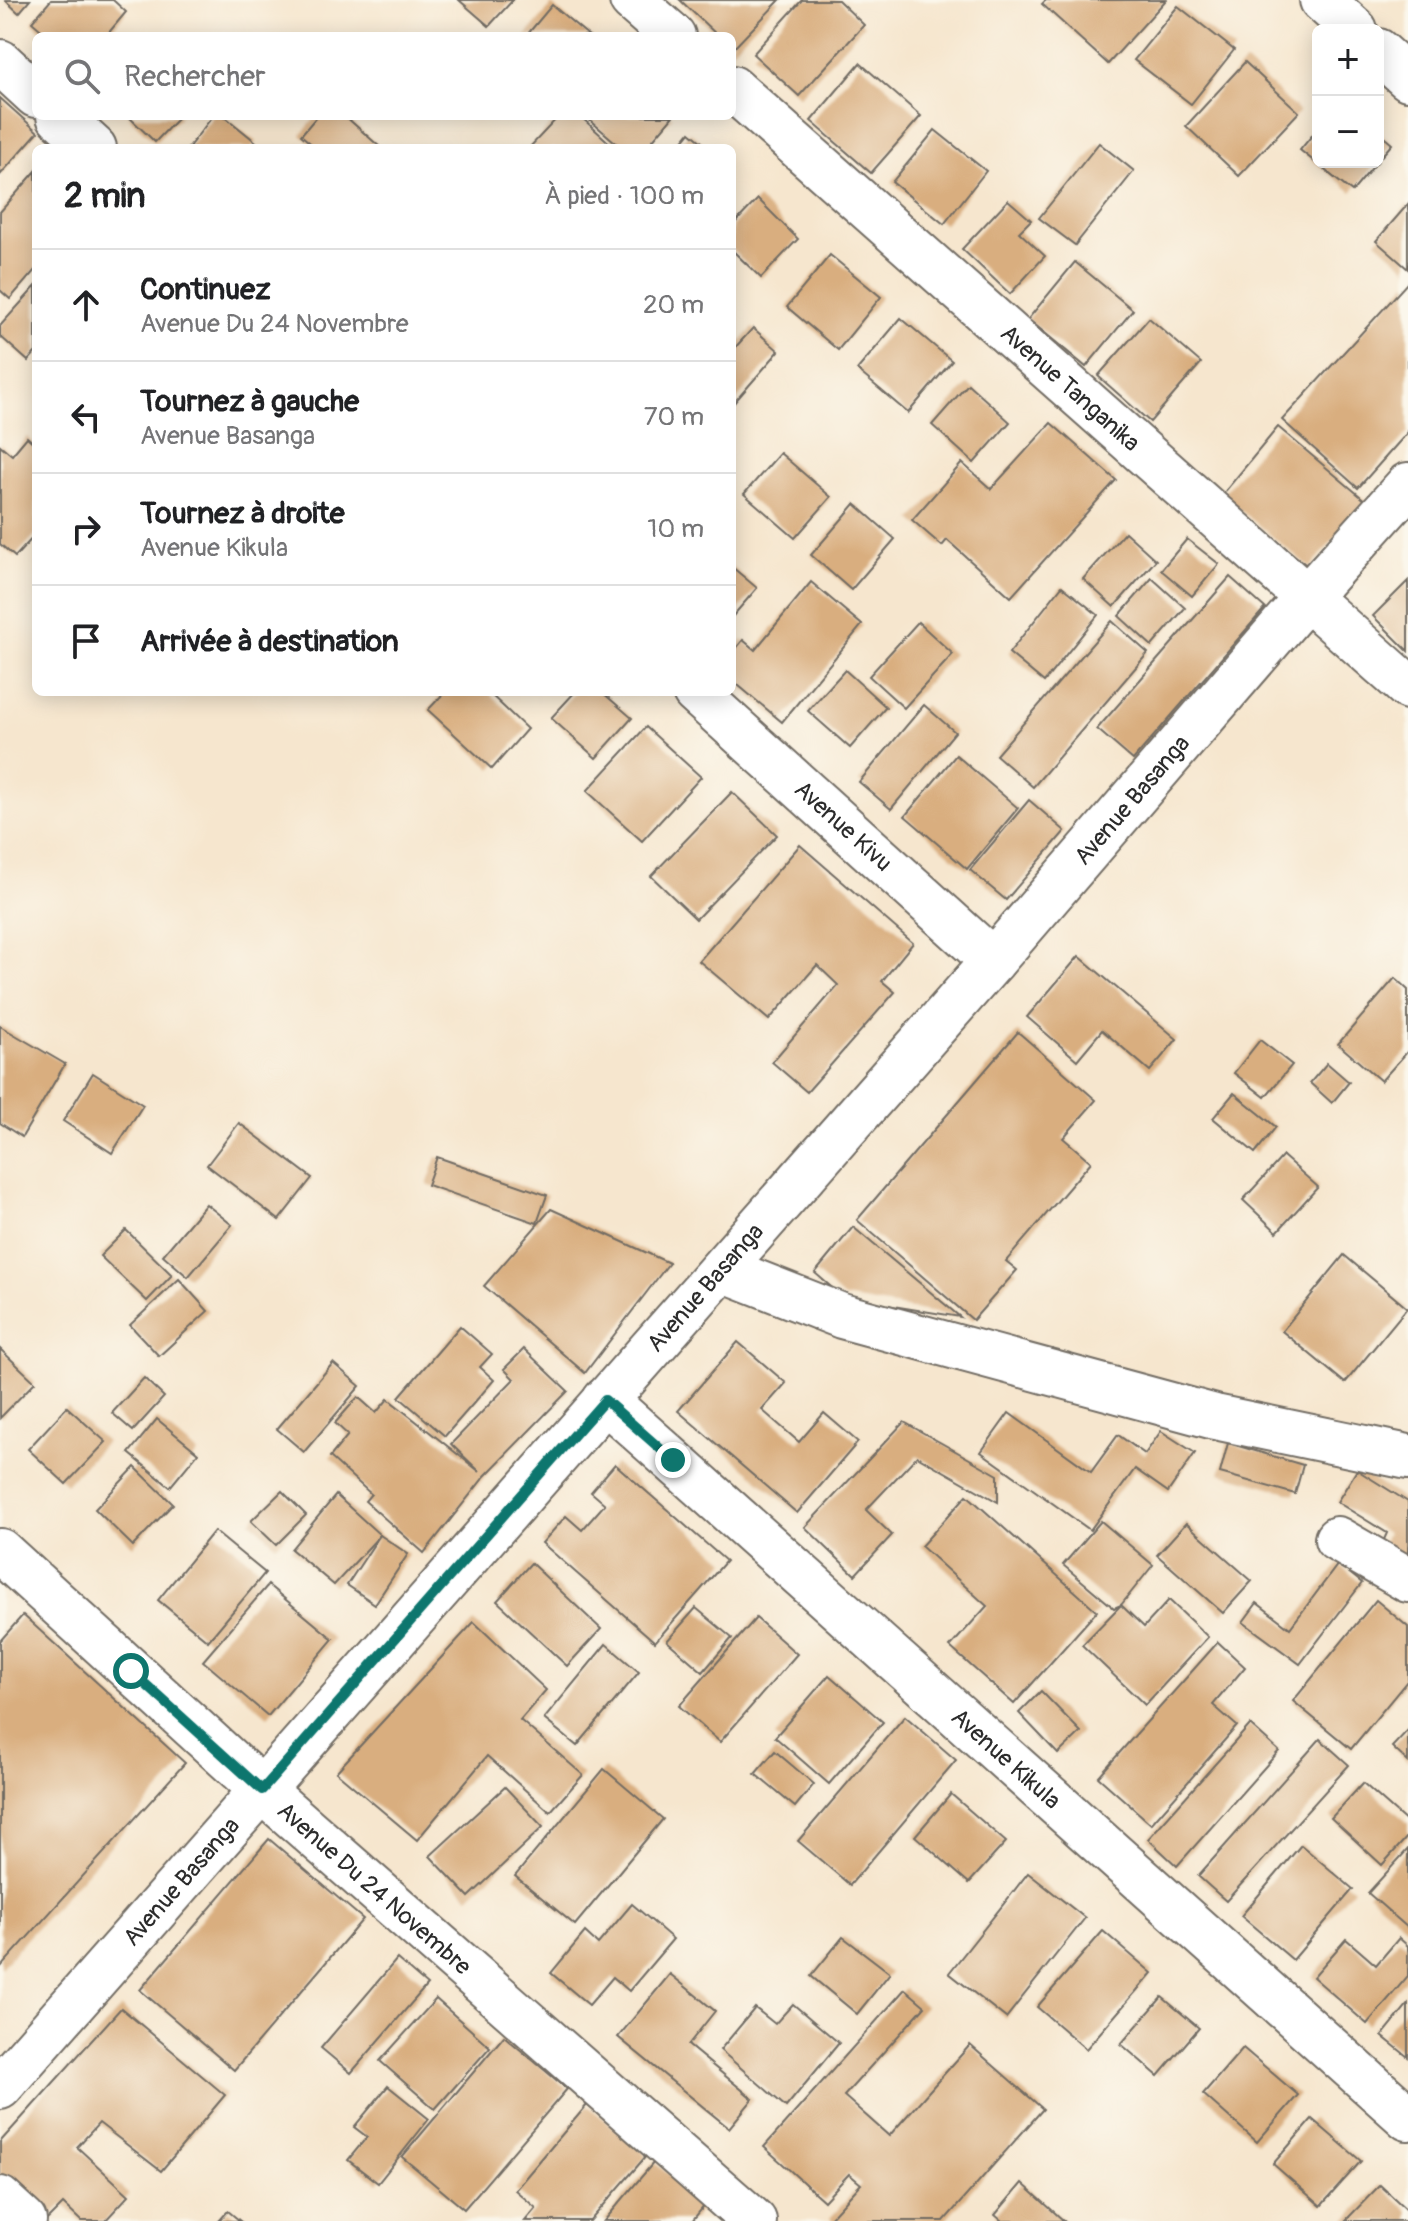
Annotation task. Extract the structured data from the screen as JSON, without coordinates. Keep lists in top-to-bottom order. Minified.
{"streets":{"street":["Avenue Tanganika","Avenue Basanga","Avenue Kivu","Avenue Kikula","Avenue Du 24 Novembre"]},"crossings":[["Avenue Tanganika","Avenue Basanga"],["Avenue Basanga","Avenue Kivu"],["Avenue Basanga","Avenue Kikula"],["Avenue Basanga","Avenue Du 24 Novembre"]],"page":{"map_buttons":["+","−"],"search":"Rechercher","heading":["2 min","À pied · 100 m"],"list":[["Continuez","Avenue Du 24 Novembre","20 m"],["Tournez à gauche","Avenue Basanga","70 m"],["Tournez à droite","Avenue Kikula","10 m"],"Arrivée à destination"]}}
